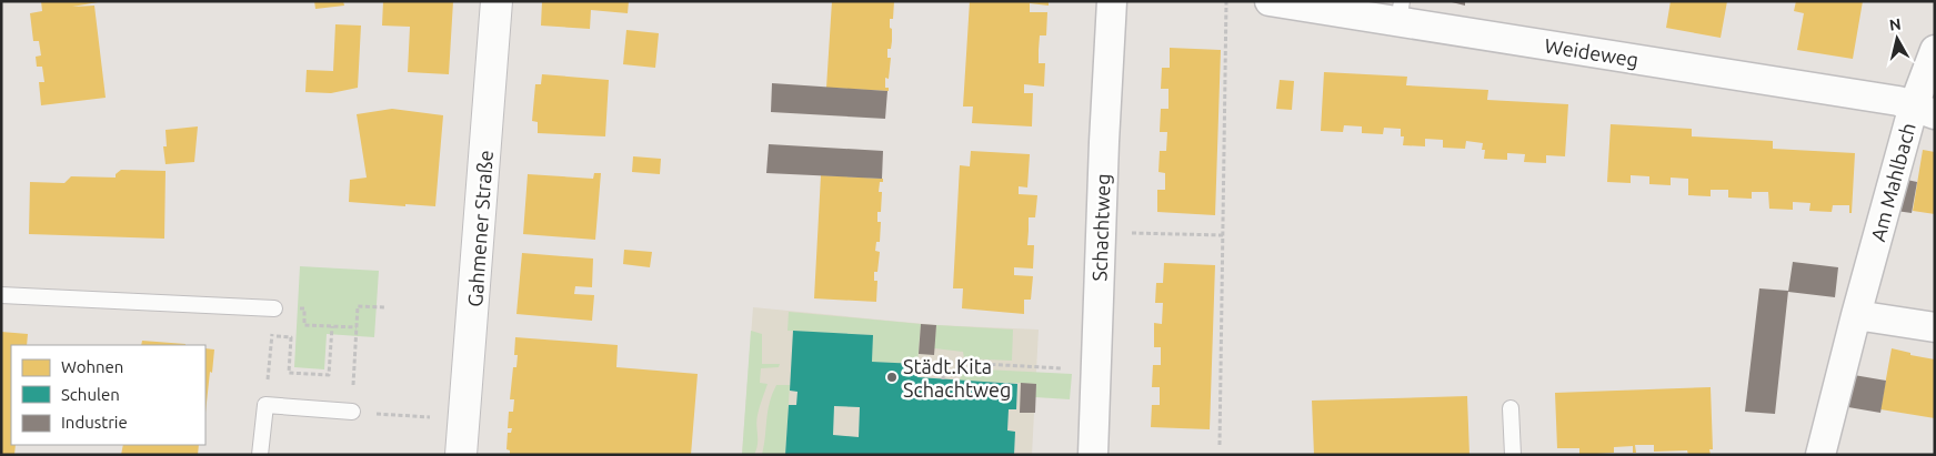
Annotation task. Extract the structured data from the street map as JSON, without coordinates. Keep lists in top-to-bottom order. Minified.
{"streets":{"main road":["Gahmener Straße"],"street":["Weideweg","Am Mahlbach","Schachtweg"]},"crossings":[["Weideweg","Am Mahlbach"]],"places":["Städt.Kita Schachtweg"],"legend":["Wohnen","Schulen","Industrie"],"north":"top"}
